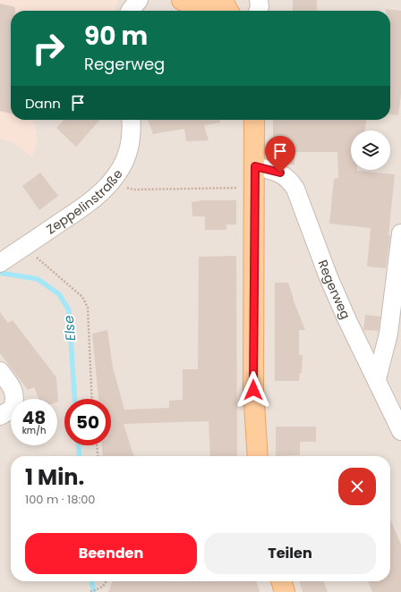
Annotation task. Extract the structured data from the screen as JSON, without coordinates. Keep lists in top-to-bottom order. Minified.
{"streets":{"street":["Zeppelinstraße","Regerweg"]},"water":["Else"],"page":{"turn":["90 m","Regerweg"],"then":"Dann","speed":"48 km/h","limit":"50","heading":["1 Min.","100 m · 18:00"],"buttons":["Beenden","Teilen"]}}
